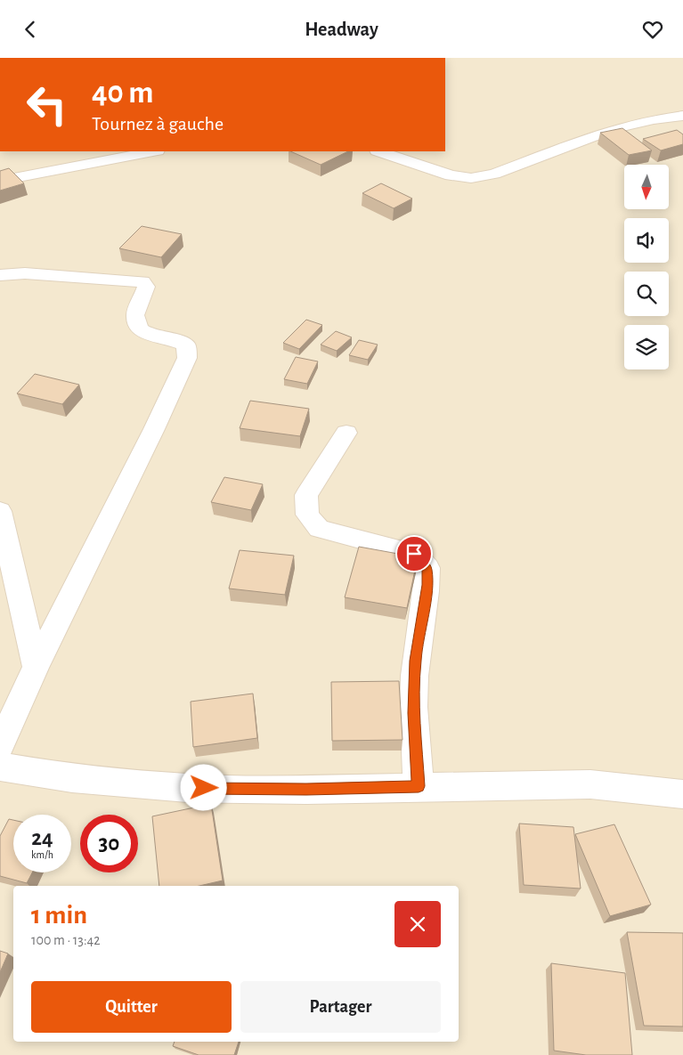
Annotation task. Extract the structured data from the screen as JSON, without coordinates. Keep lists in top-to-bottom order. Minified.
{"north":"bottom","page":{"header":"Headway","turn":["40 m","Tournez à gauche"],"speed":"24 km/h","limit":"30","heading":["1 min","100 m · 13:42"],"buttons":["Quitter","Partager"]}}
